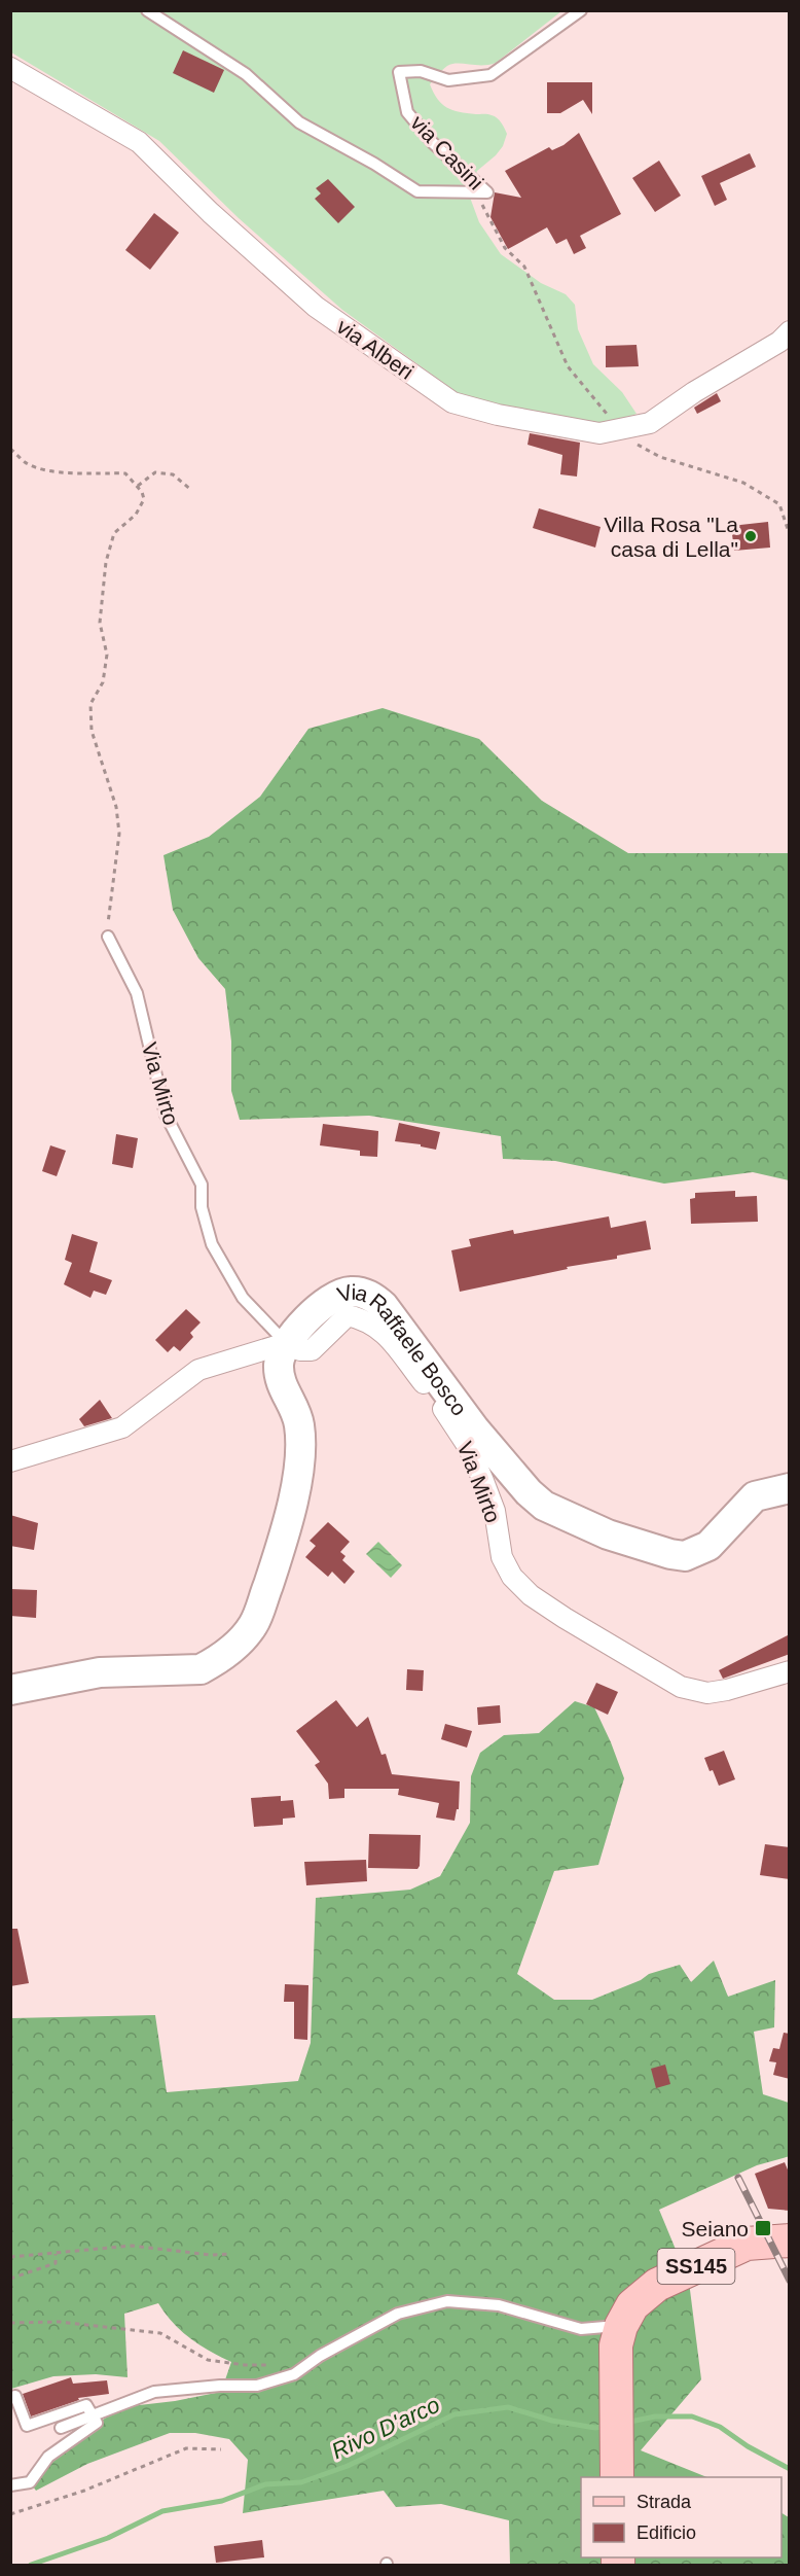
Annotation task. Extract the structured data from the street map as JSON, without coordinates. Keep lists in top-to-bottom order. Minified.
{"streets":{"main road":["SS145"],"street":["via Alberi","Via Mirto","Via Raffaele Bosco"],"lane":["via Casini"]},"crossings":[["Via Mirto","Via Raffaele Bosco"]],"water":["Rivo D'arco"],"places":{"other":["Villa Rosa \"La casa di Lella\""],"transit":["Seiano"]},"legend":["Strada","Edificio"]}
